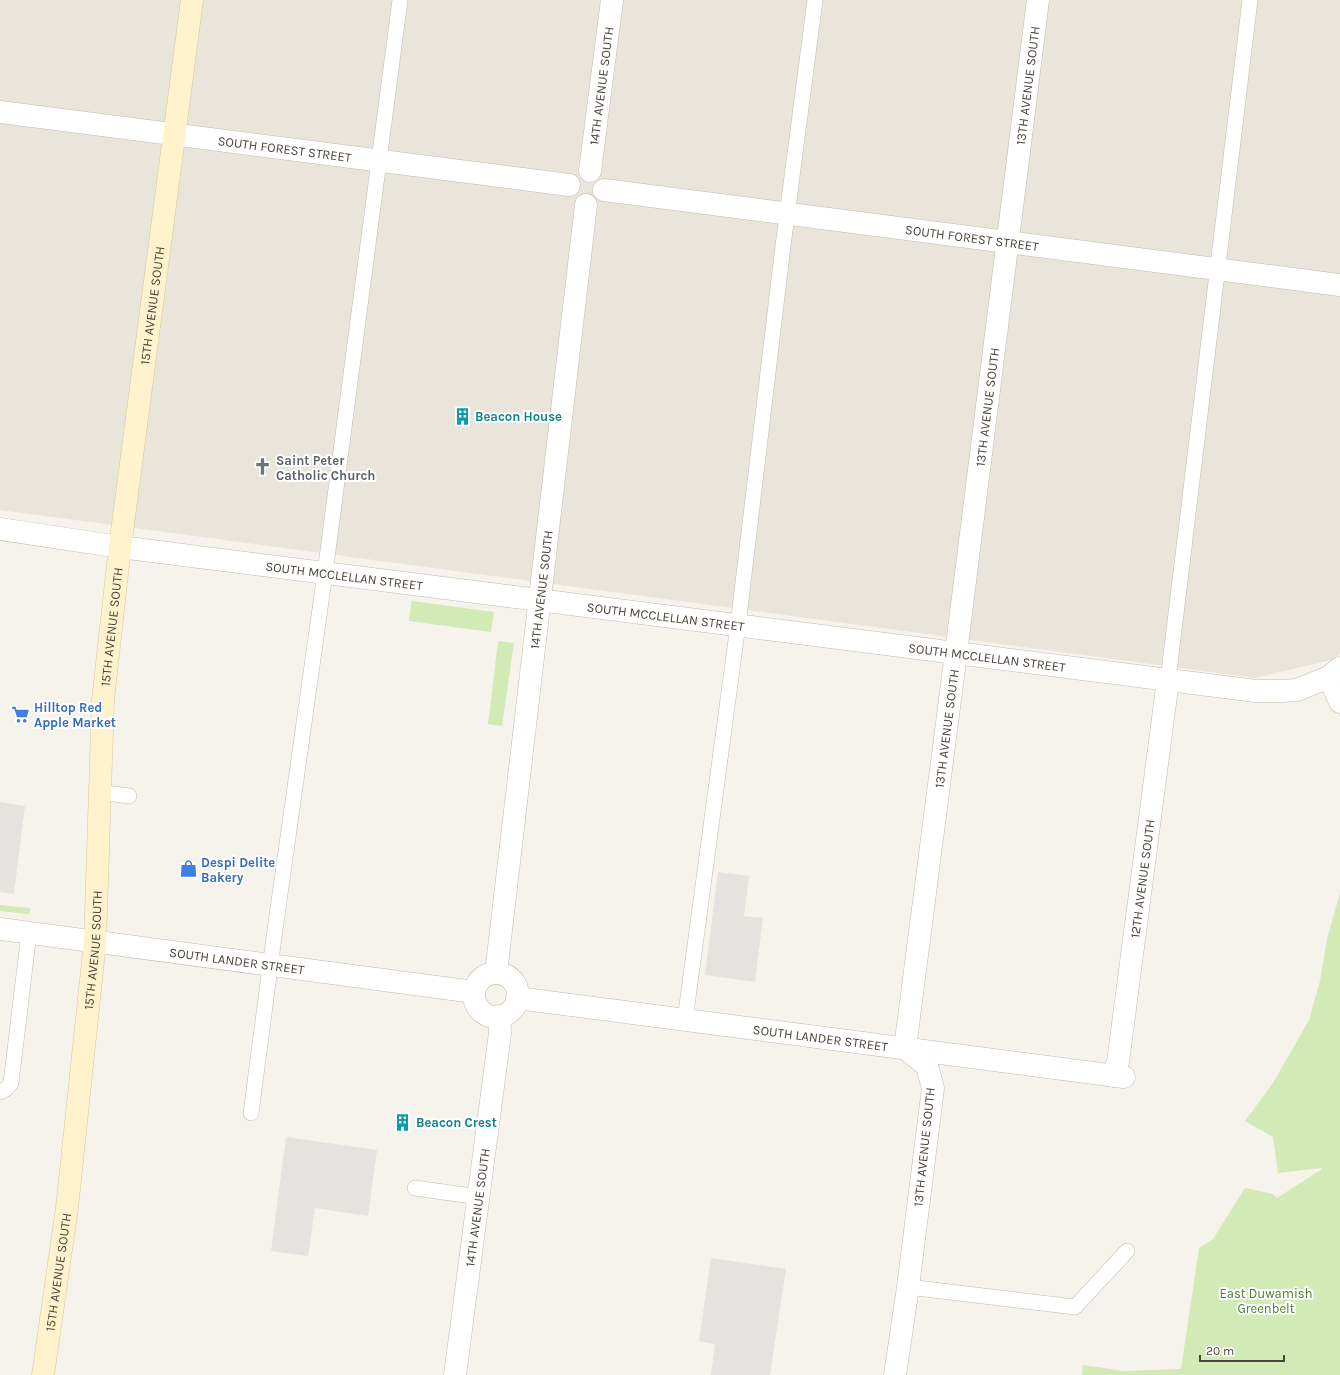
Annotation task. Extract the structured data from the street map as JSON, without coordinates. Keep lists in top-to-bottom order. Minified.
{"streets":{"main road":["15TH AVENUE SOUTH"],"street":["14TH AVENUE SOUTH","13TH AVENUE SOUTH","SOUTH FOREST STREET","SOUTH MCCLELLAN STREET","12TH AVENUE SOUTH","SOUTH LANDER STREET"]},"crossings":[["14TH AVENUE SOUTH","SOUTH FOREST STREET"],["14TH AVENUE SOUTH","SOUTH MCCLELLAN STREET"],["14TH AVENUE SOUTH","SOUTH LANDER STREET"],["13TH AVENUE SOUTH","SOUTH FOREST STREET"],["13TH AVENUE SOUTH","SOUTH MCCLELLAN STREET"],["13TH AVENUE SOUTH","SOUTH LANDER STREET"],["SOUTH FOREST STREET","15TH AVENUE SOUTH"],["15TH AVENUE SOUTH","SOUTH MCCLELLAN STREET"],["15TH AVENUE SOUTH","SOUTH LANDER STREET"],["SOUTH MCCLELLAN STREET","12TH AVENUE SOUTH"],["12TH AVENUE SOUTH","SOUTH LANDER STREET"]],"parks":["East Duwamish Greenbelt"],"places":{"building":["Beacon House","Beacon Crest"],"church":["Saint Peter Catholic Church"],"supermarket":["Hilltop Red Apple Market"],"shop":["Despi Delite Bakery"]},"scale_bar":"20 m"}
